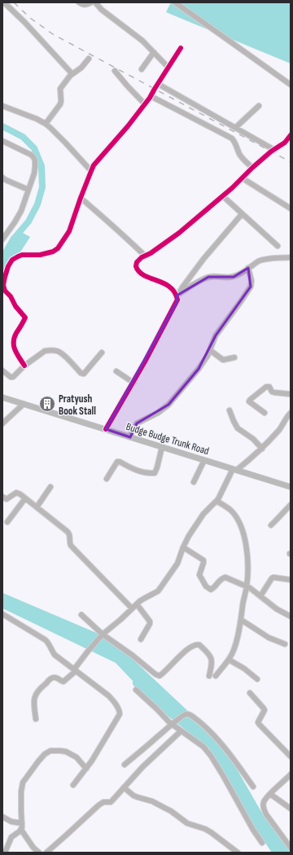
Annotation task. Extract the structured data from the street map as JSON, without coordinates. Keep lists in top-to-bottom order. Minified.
{"streets":{"main road":["Budge Budge Trunk Road"]},"places":{"building":["Pratyush Book Stall"]}}
